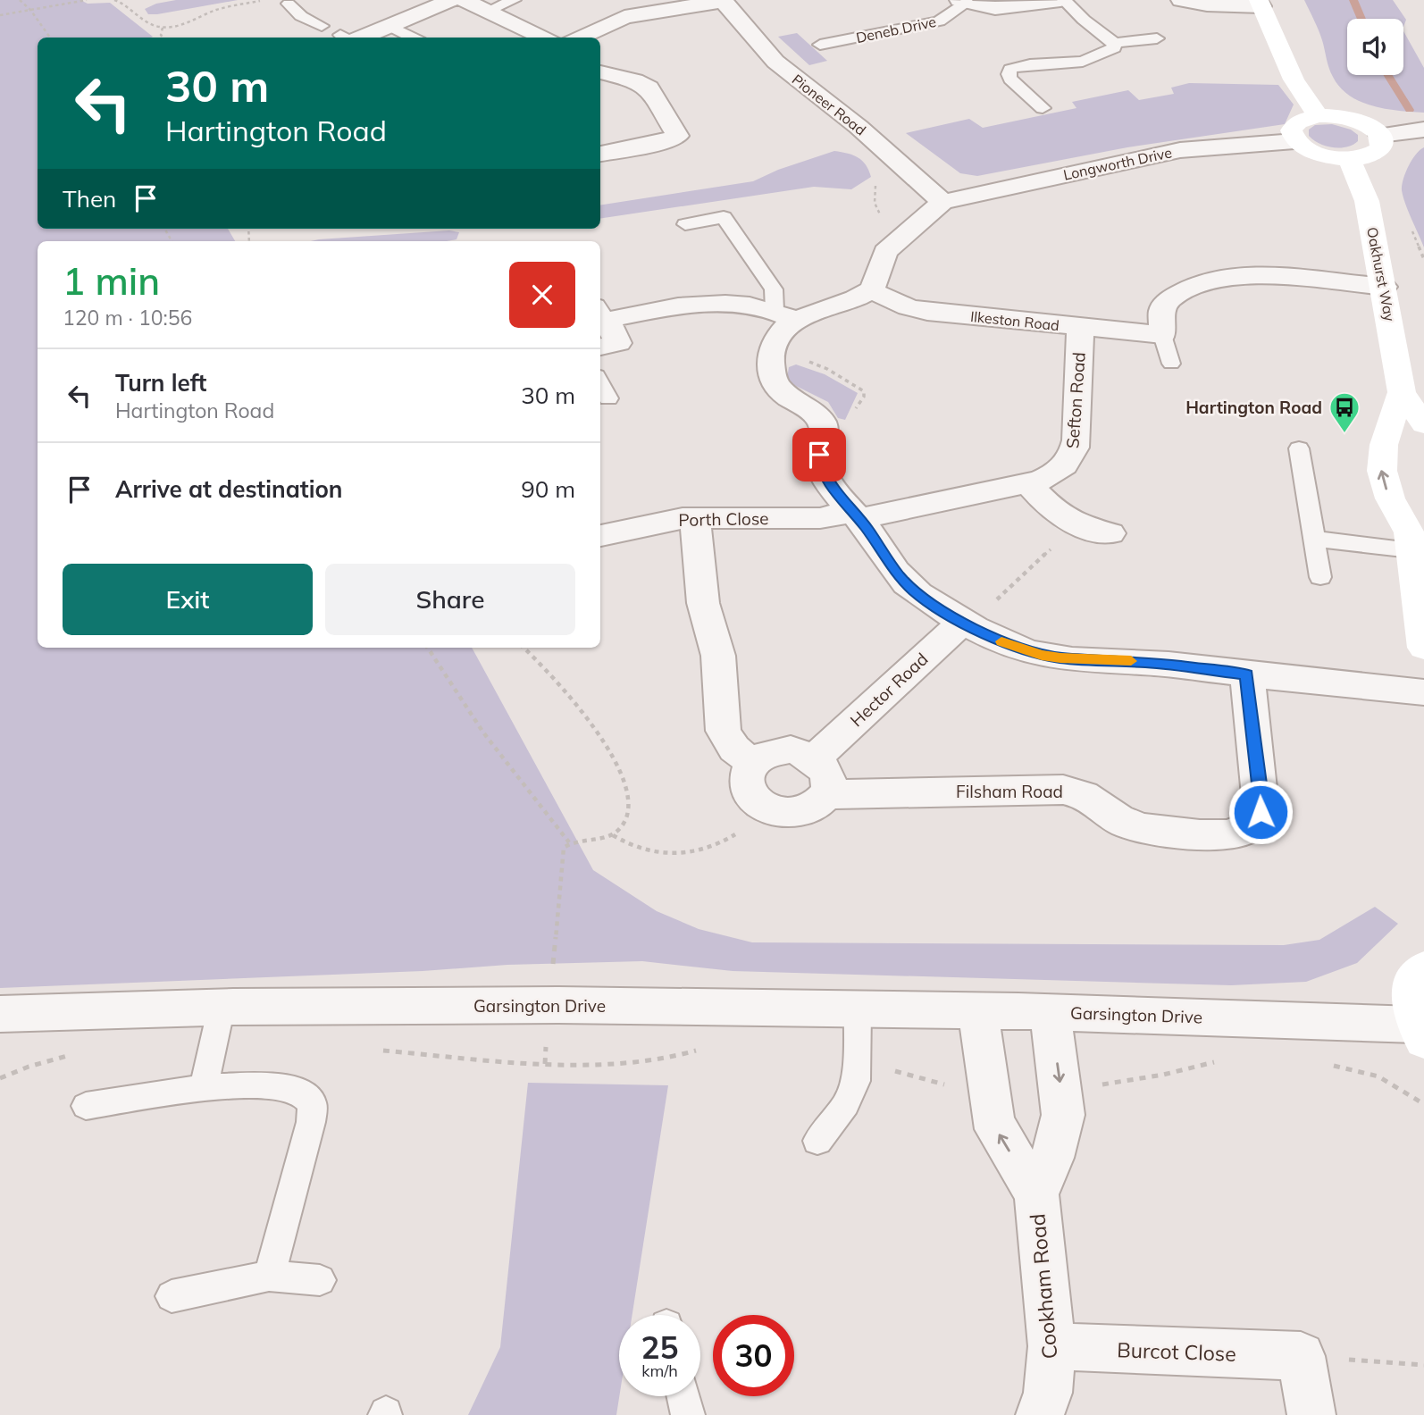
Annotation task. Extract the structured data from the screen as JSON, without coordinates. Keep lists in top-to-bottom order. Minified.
{"streets":{"street":["Deneb Drive","Pioneer Road","Longworth Drive","Oakhurst Way","Ilkeston Road","Sefton Road","Porth Close","Hector Road","Filsham Road","Garsington Drive","Cookham Road","Burcot Close"]},"crossings":[["Pioneer Road","Longworth Drive"],["Ilkeston Road","Sefton Road"],["Sefton Road","Porth Close"],["Hector Road","Filsham Road"],["Garsington Drive","Cookham Road"],["Cookham Road","Burcot Close"]],"places":{"bus stop":["Hartington Road"]},"page":{"turn":["30 m","Hartington Road"],"then":"Then","heading":["1 min","120 m · 10:56"],"list":[{"name":"Turn left","note":"Hartington Road","value":"30 m"},{"name":"Arrive at destination","value":"90 m"}],"buttons":["Exit","Share"],"speed":"25 km/h","limit":"30"}}
